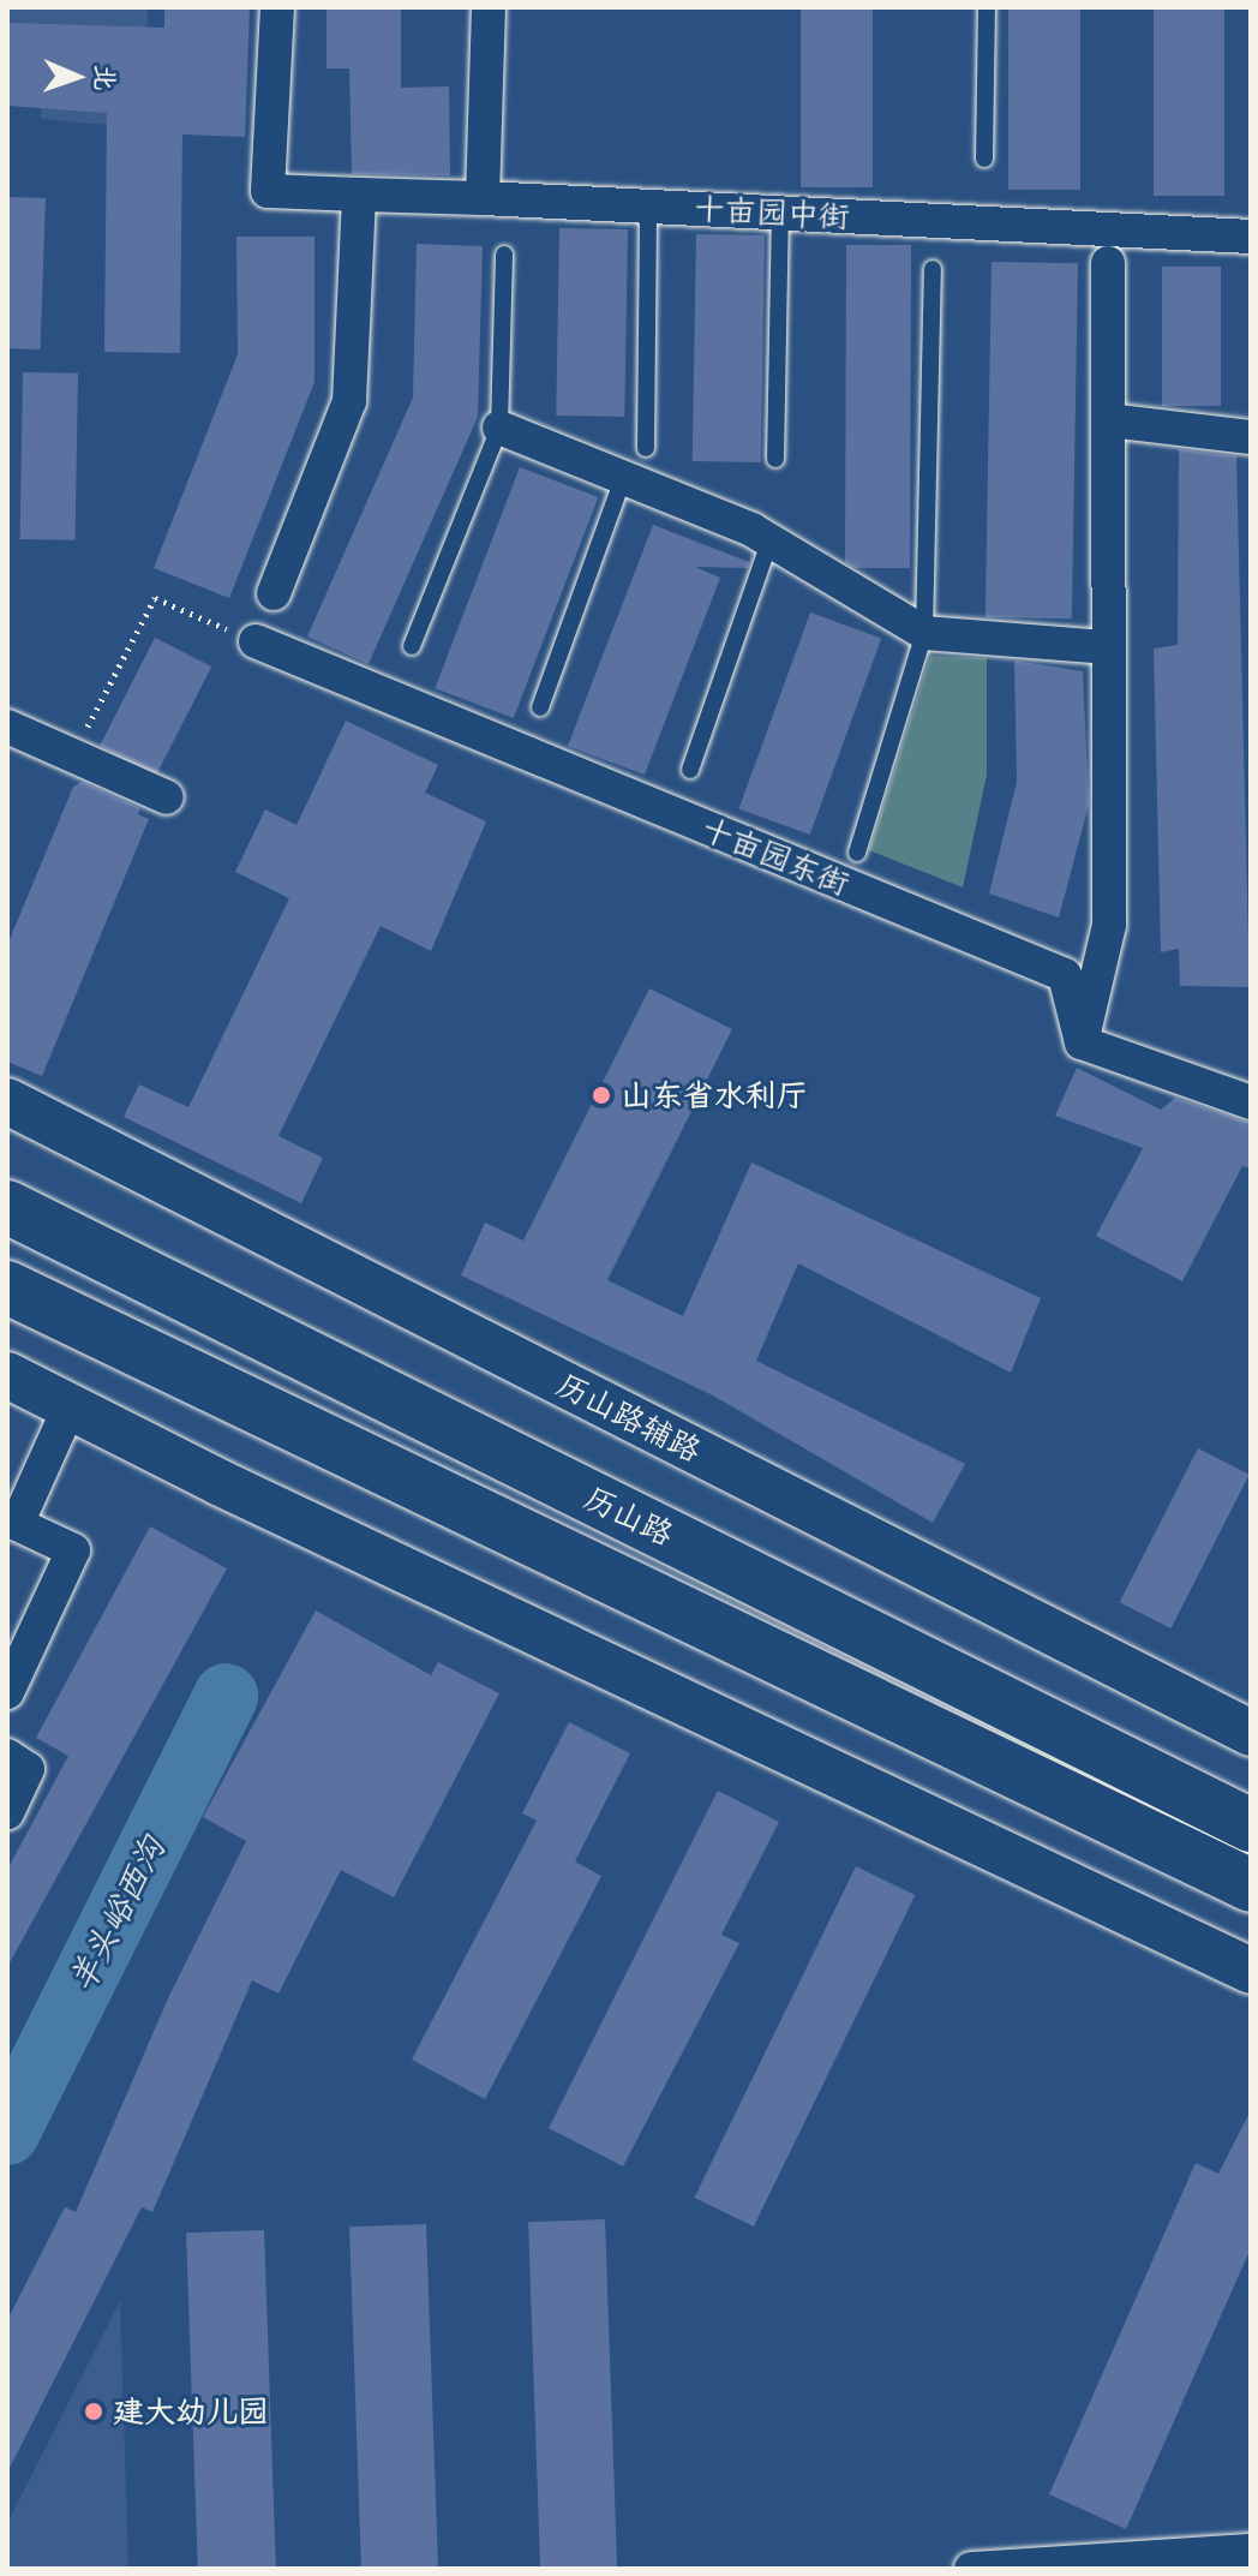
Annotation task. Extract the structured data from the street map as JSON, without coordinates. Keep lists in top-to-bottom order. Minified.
{"streets":{"main road":["历山路"],"street":["十亩园中街","十亩园东街","历山路辅路"]},"water":["羊头峪西沟"],"places":["山东省水利厅","建大幼儿园"],"north":"right"}
